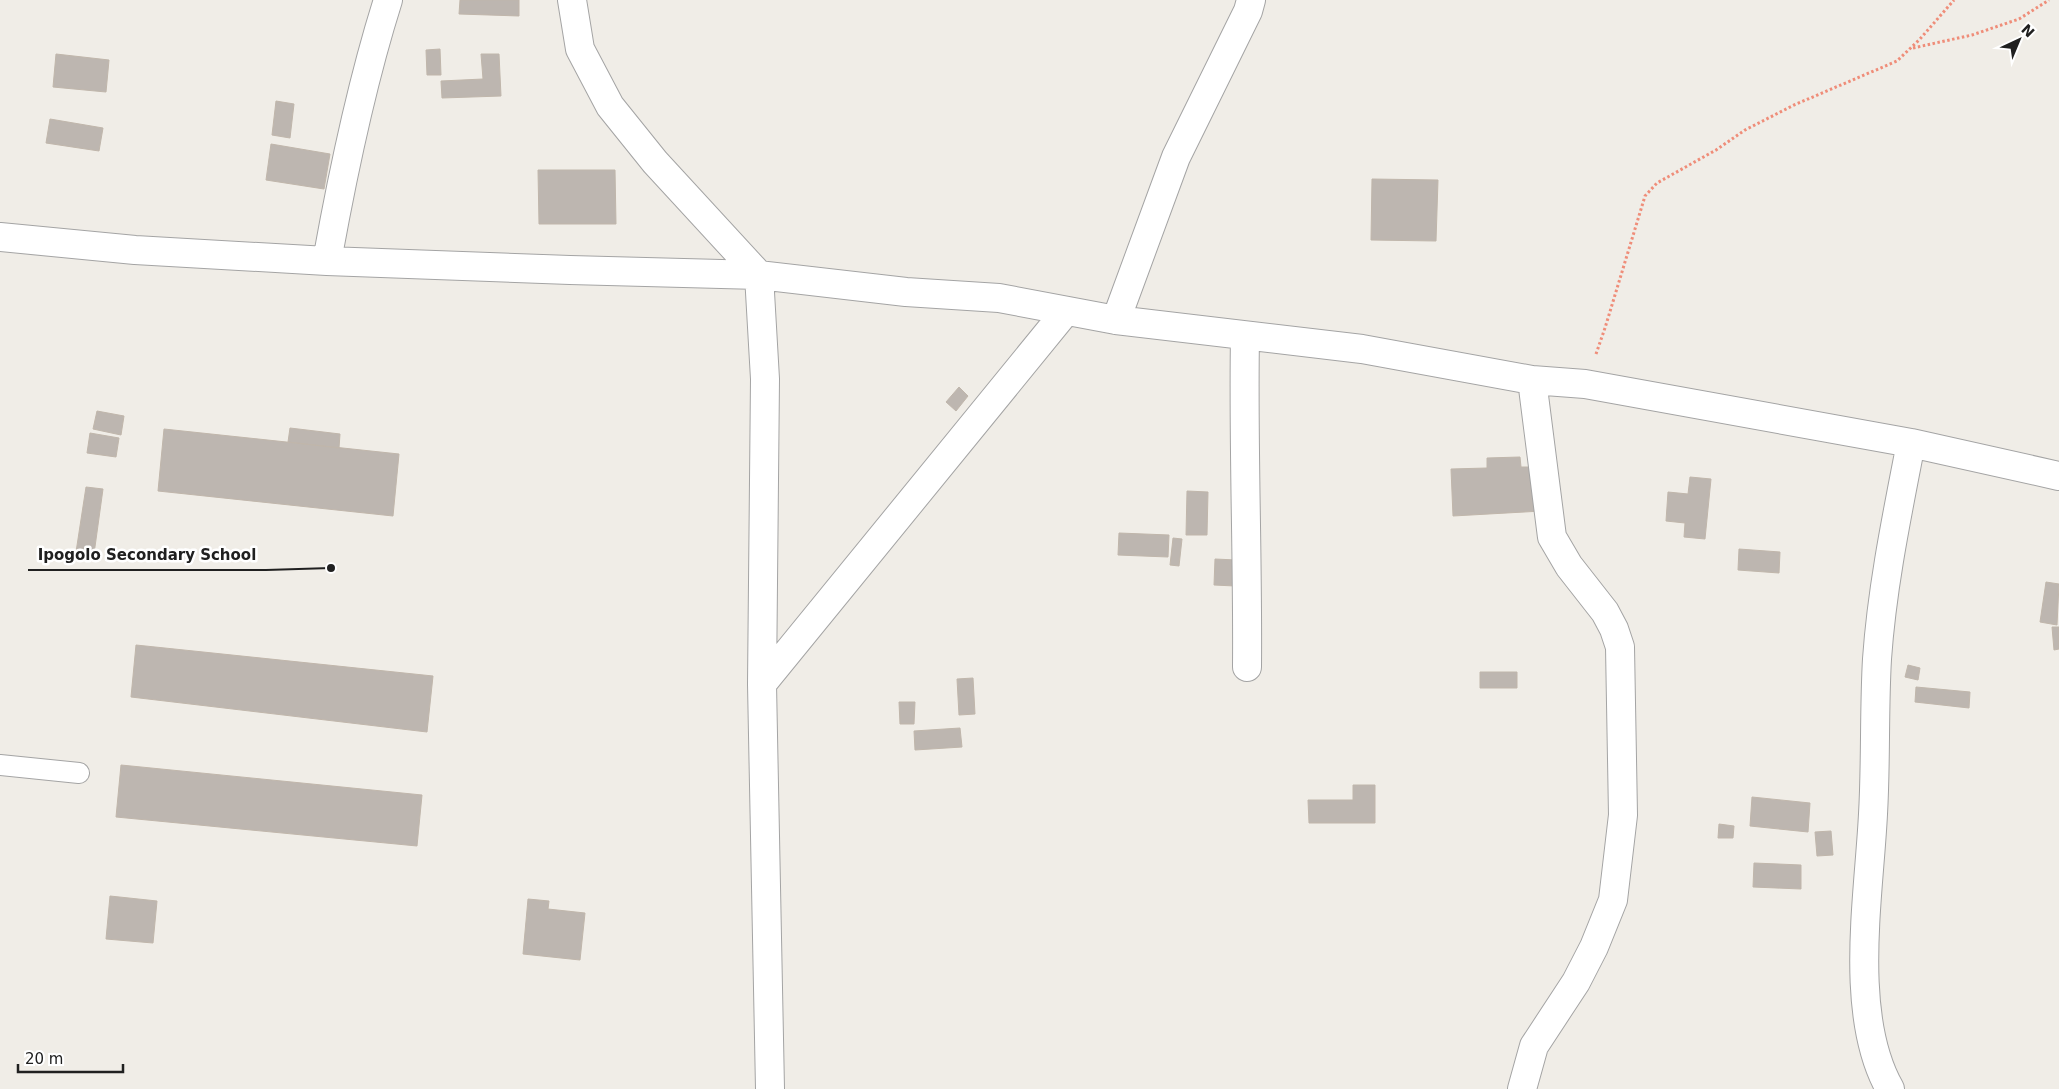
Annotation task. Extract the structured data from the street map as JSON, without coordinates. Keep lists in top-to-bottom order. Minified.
{"places":["Ipogolo Secondary School"],"scale_bar":"20 m","north":"top right"}
